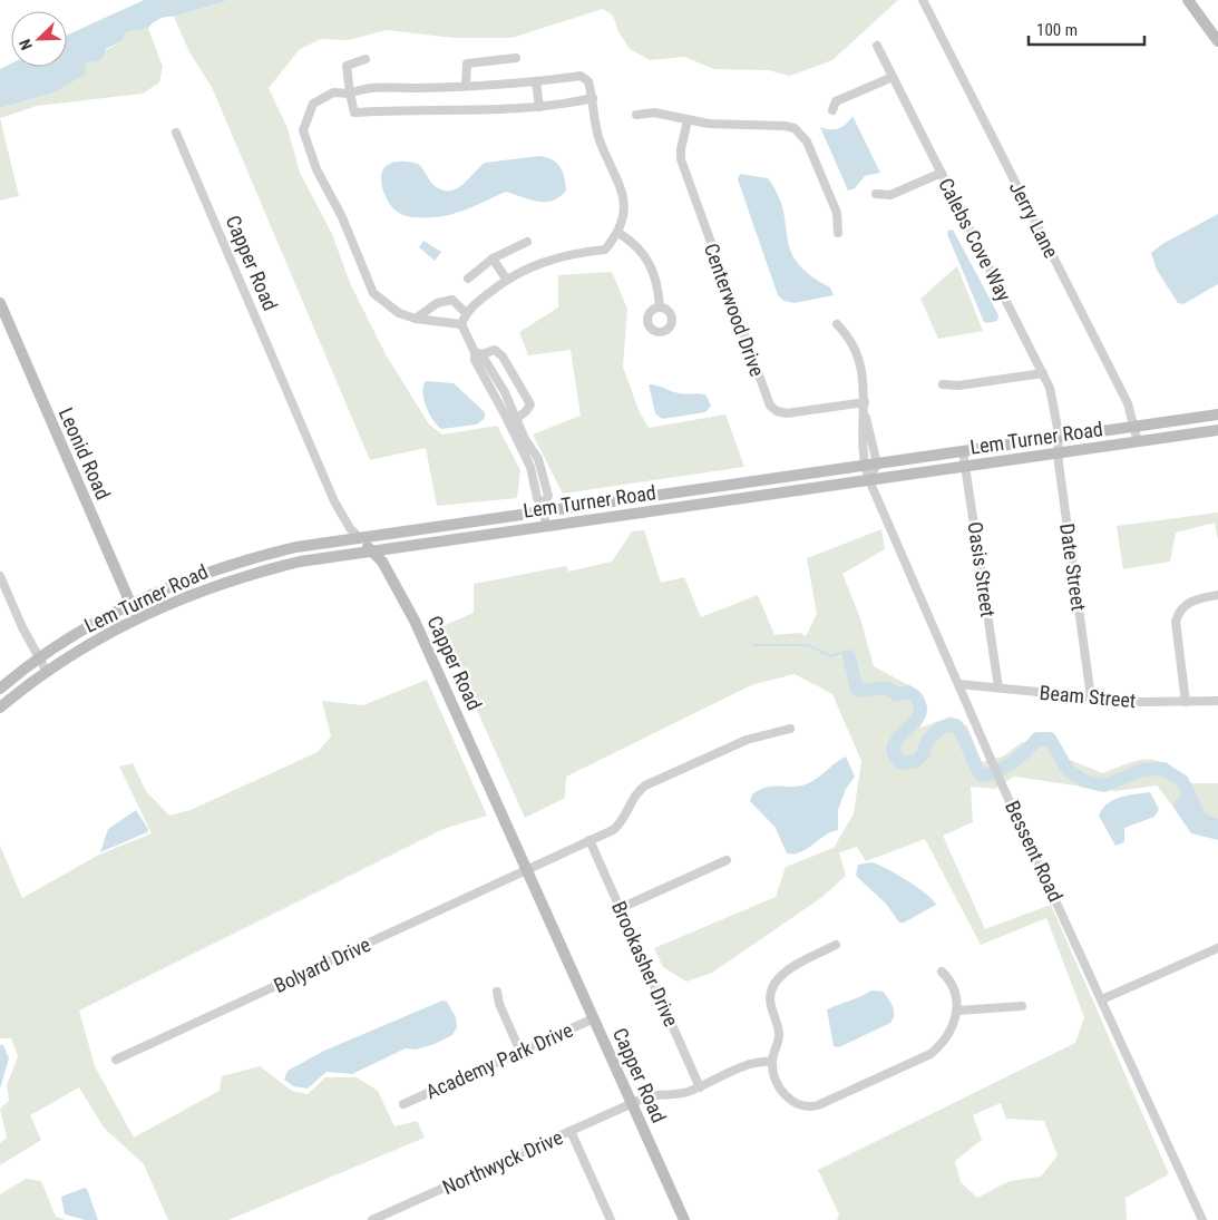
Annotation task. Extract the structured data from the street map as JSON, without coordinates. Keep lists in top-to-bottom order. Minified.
{"streets":{"main road":["Capper Road","Lem Turner Road","Leonid Road"],"street":["Jerry Lane","Calebs Cove Way","Centerwood Drive","Date Street","Oasis Street","Beam Street","Bessent Road","Brookasher Drive","Bolyard Drive","Academy Park Drive","Northwyck Drive"]},"crossings":[["Jerry Lane","Lem Turner Road"],["Calebs Cove Way","Lem Turner Road"],["Calebs Cove Way","Date Street"],["Capper Road","Lem Turner Road"],["Capper Road","Bolyard Drive"],["Capper Road","Academy Park Drive"],["Capper Road","Northwyck Drive"],["Centerwood Drive","Bessent Road"],["Lem Turner Road","Leonid Road"],["Lem Turner Road","Date Street"],["Lem Turner Road","Oasis Street"],["Lem Turner Road","Bessent Road"],["Date Street","Beam Street"],["Oasis Street","Beam Street"],["Beam Street","Bessent Road"],["Brookasher Drive","Bolyard Drive"],["Brookasher Drive","Northwyck Drive"]],"scale_bar":"100 m","north":"bottom left"}
